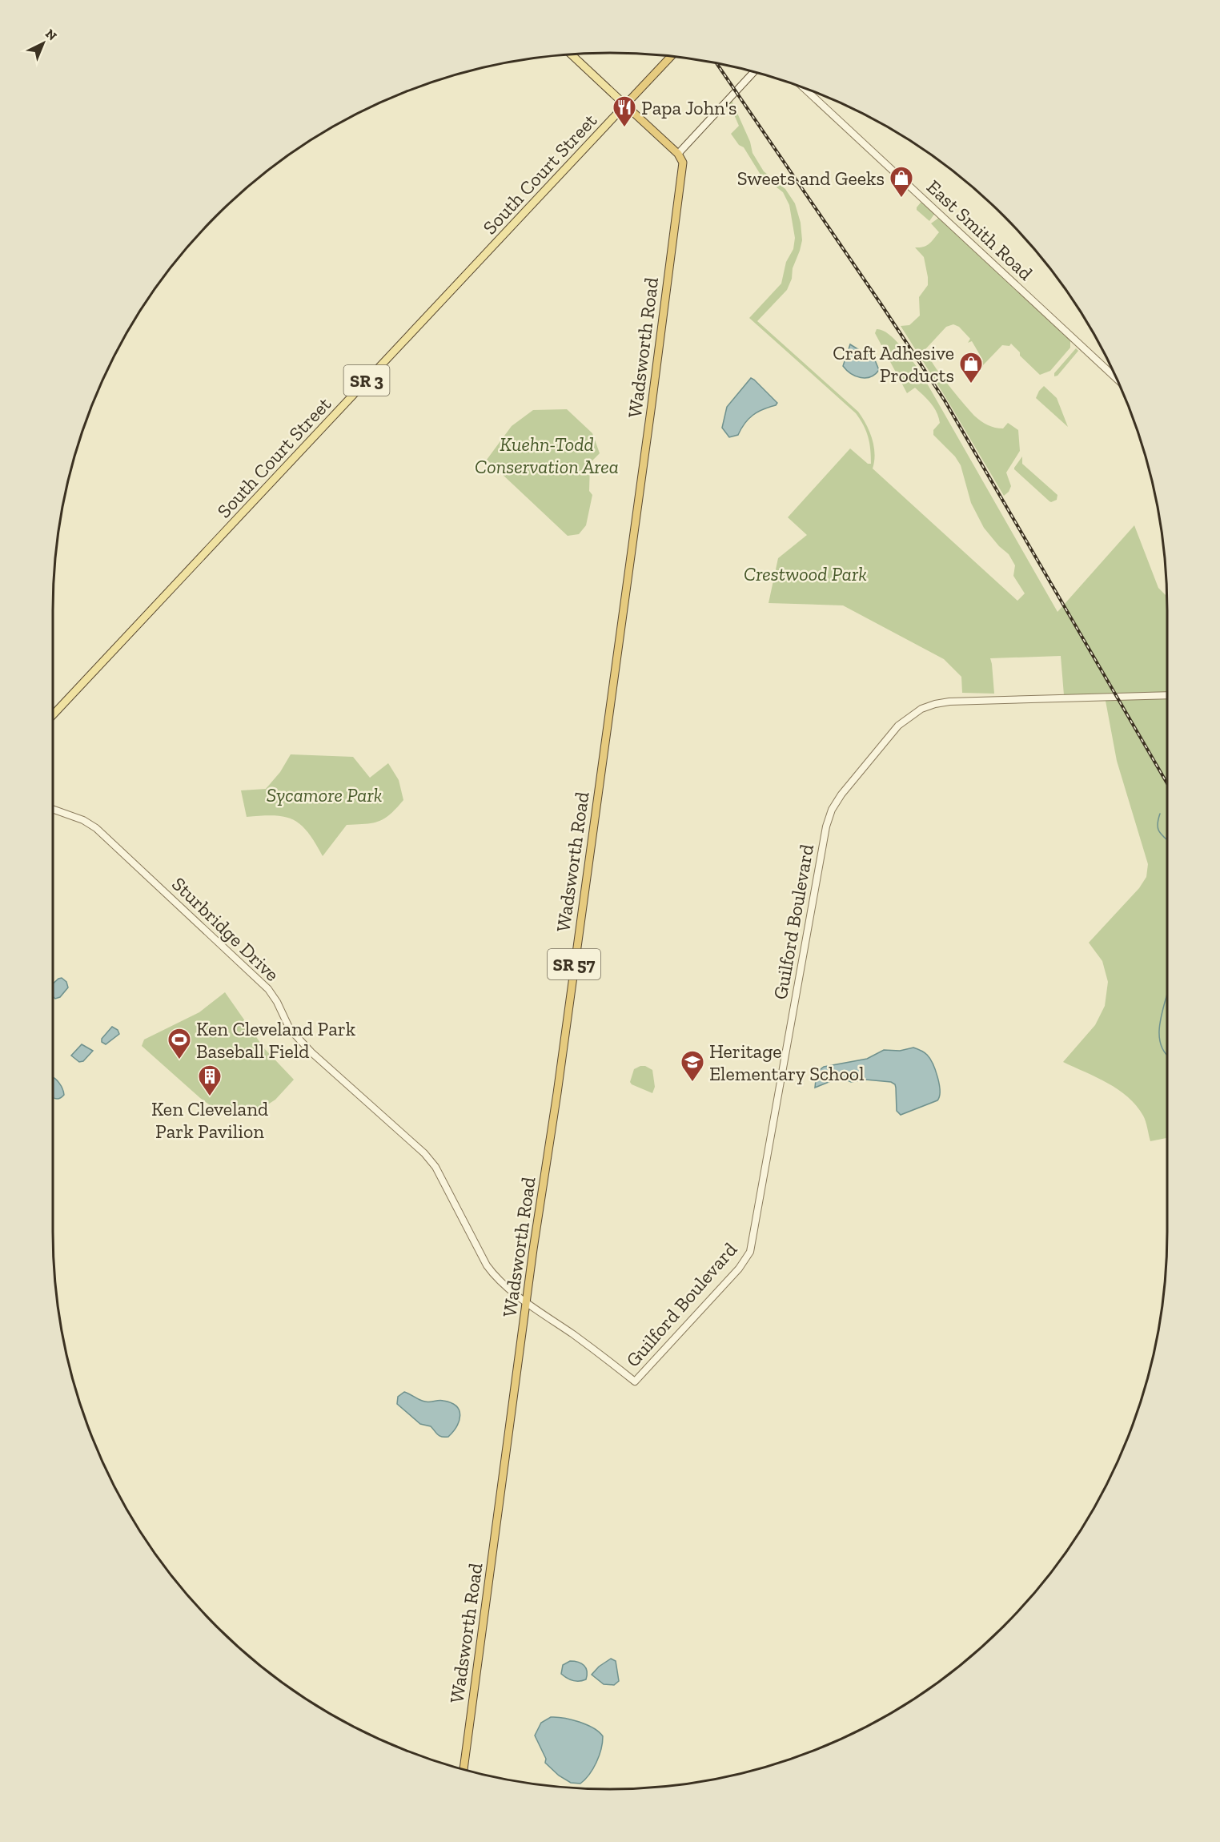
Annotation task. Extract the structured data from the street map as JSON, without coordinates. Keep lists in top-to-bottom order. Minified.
{"streets":{"highway":["South Court Street","Wadsworth Road","SR 57"],"main road":["SR 3"],"street":["East Smith Road","Guilford Boulevard","Sturbridge Drive"]},"crossings":[["Wadsworth Road","Sturbridge Drive"],["Guilford Boulevard","Sturbridge Drive"]],"parks":["Kuehn-Todd Conservation Area","Crestwood Park","Sycamore Park"],"places":{"restaurant":["Papa John's"],"shop":["Sweets and Geeks","Craft Adhesive Products"],"sports":["Ken Cleveland Park Baseball Field"],"school or university":["Heritage Elementary School"],"building":["Ken Cleveland Park Pavilion"]},"north":"top right"}
